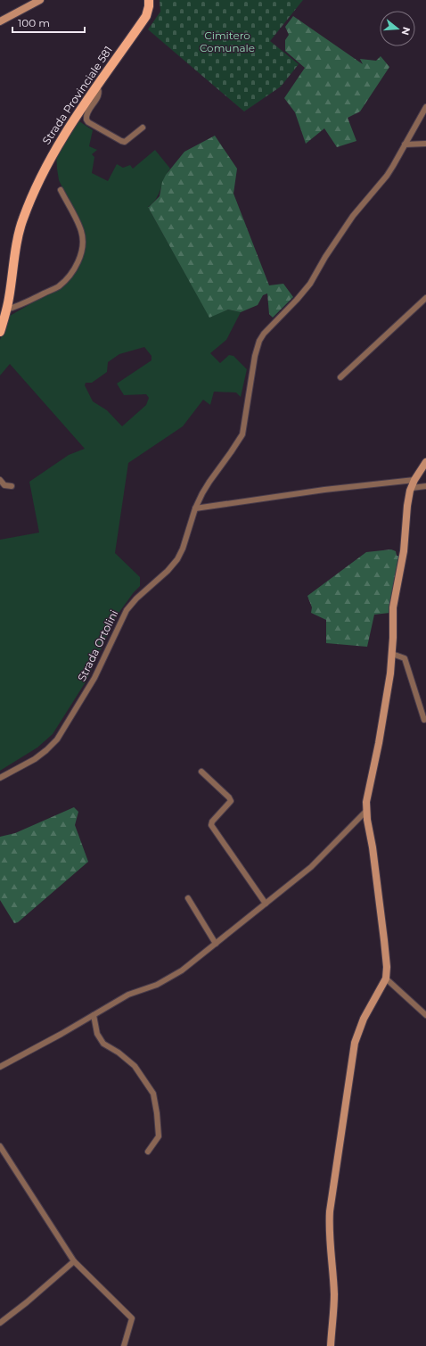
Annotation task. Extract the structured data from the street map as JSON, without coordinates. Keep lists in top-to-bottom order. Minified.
{"streets":{"main road":["Strada Provinciale 581"],"street":["Strada Ortolini"]},"parks":["Cimitero Comunale"],"scale_bar":"100 m","north":"right"}
